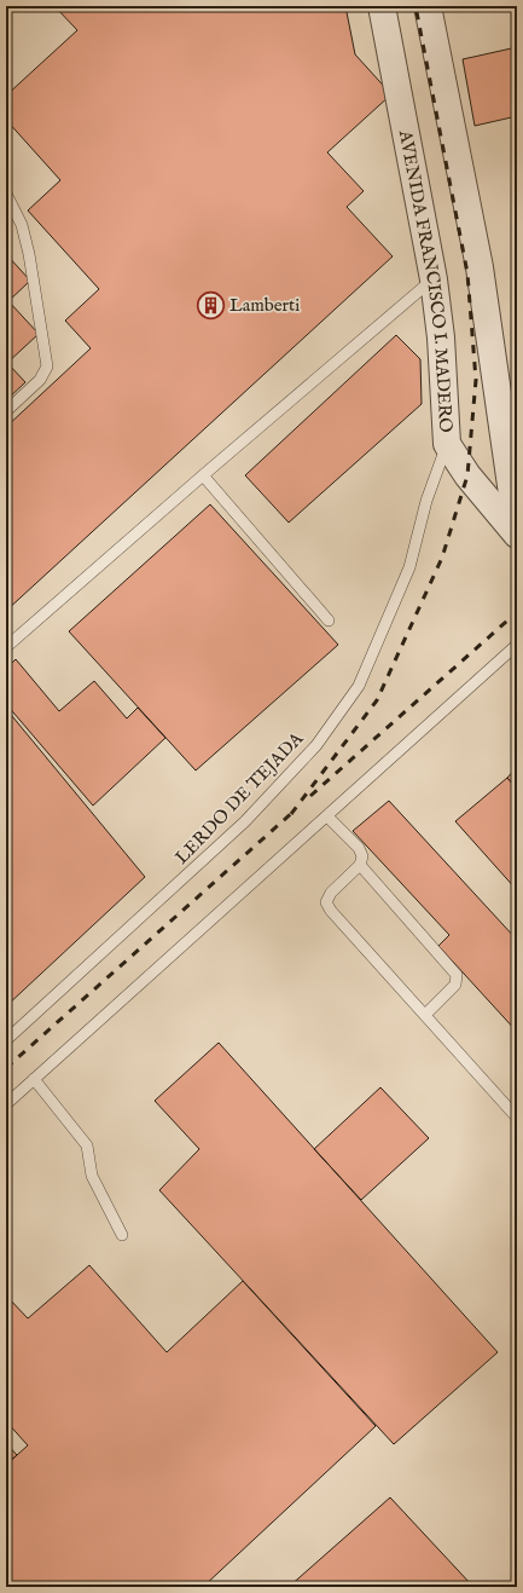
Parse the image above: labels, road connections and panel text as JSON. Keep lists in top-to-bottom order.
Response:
{
  "streets": {
    "street": ["AVENIDA FRANCISCO I. MADERO"],
    "lane": ["LERDO DE TEJADA"]
  },
  "crossings": [
    ["AVENIDA FRANCISCO I. MADERO", "LERDO DE TEJADA"]
  ],
  "places": {
    "building": ["Lamberti"]
  }
}
